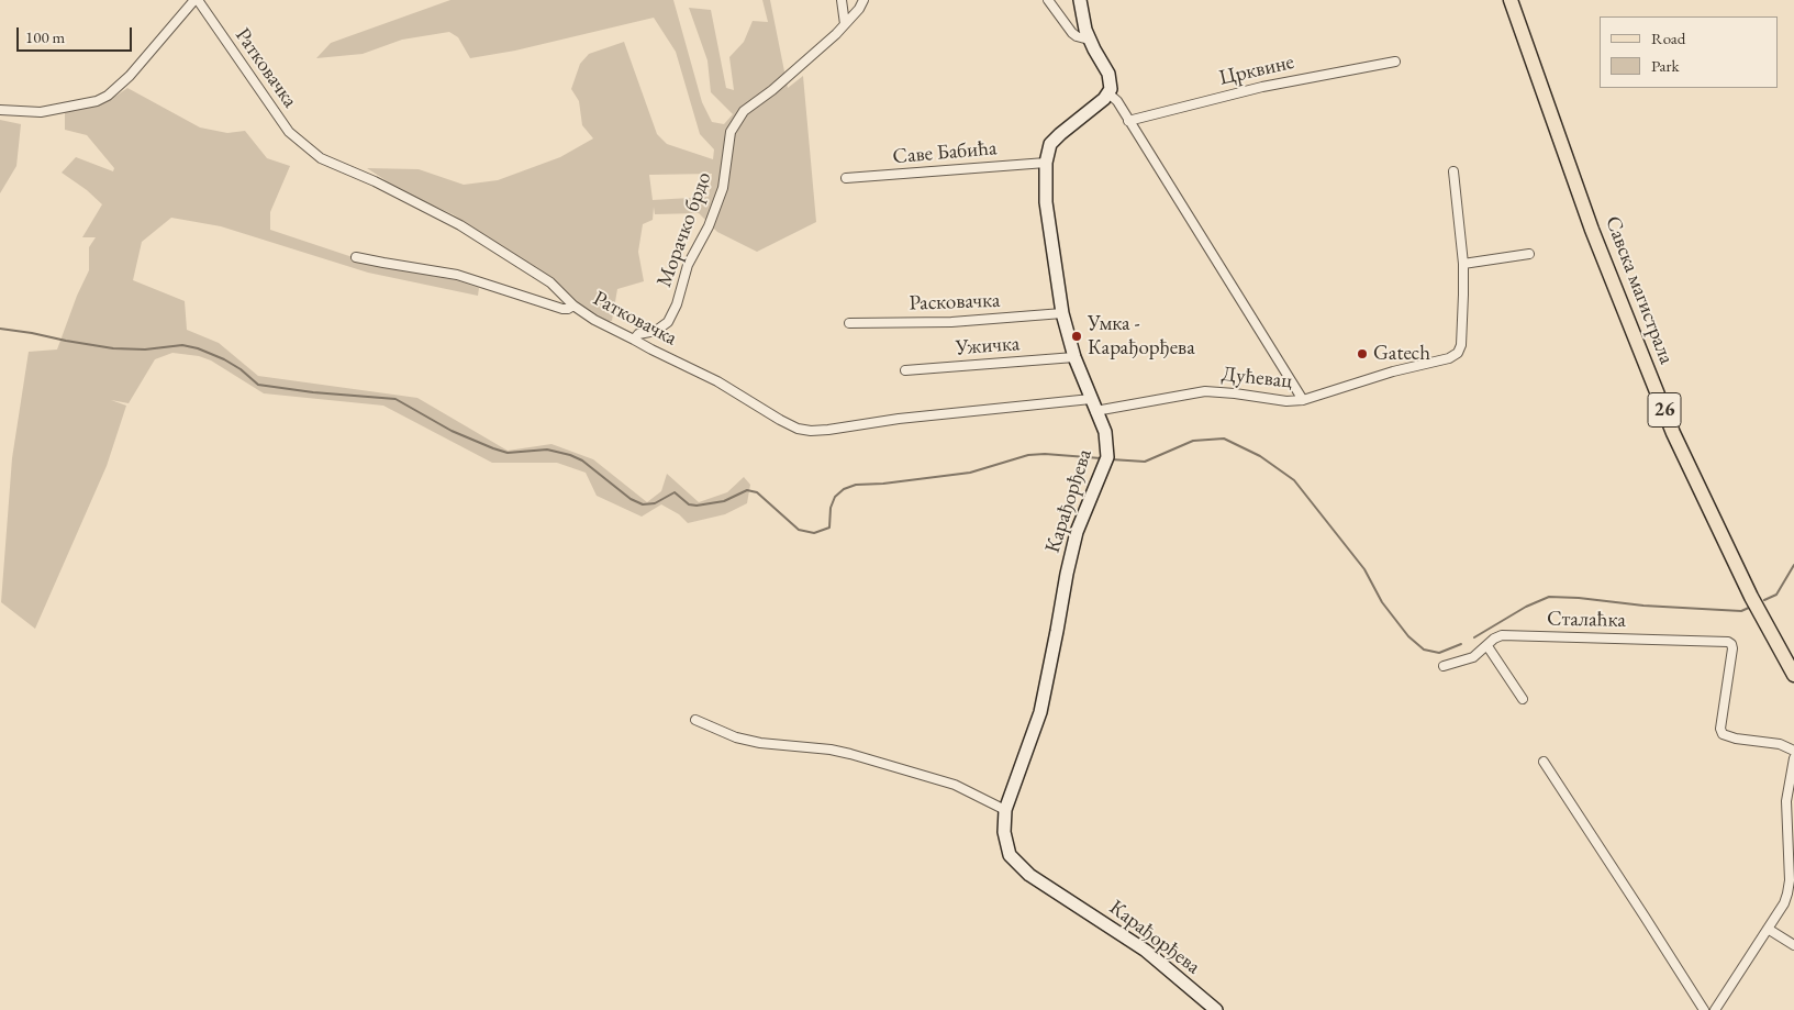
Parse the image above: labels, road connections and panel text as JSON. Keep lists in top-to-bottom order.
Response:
{
  "streets": {
    "main road": ["Савска магистрала", "26"],
    "street": [
      "Ратковачка",
      "Црквине",
      "Саве Бабића",
      "Морачко брдо",
      "Расковачка",
      "Ужичка",
      "Дућевац",
      "Карађорђева",
      "Сталаћка"
    ]
  },
  "crossings": [
    ["Ратковачка", "Морачко брдо"],
    ["Ратковачка", "Дућевац"],
    ["Ратковачка", "Карађорђева"],
    ["Саве Бабића", "Карађорђева"],
    ["Расковачка", "Карађорђева"],
    ["Ужичка", "Карађорђева"],
    ["Дућевац", "Карађорђева"]
  ],
  "places": ["Умка - Карађорђева", "Gatech"],
  "legend": ["Road", "Park"],
  "scale_bar": "100 m"
}
